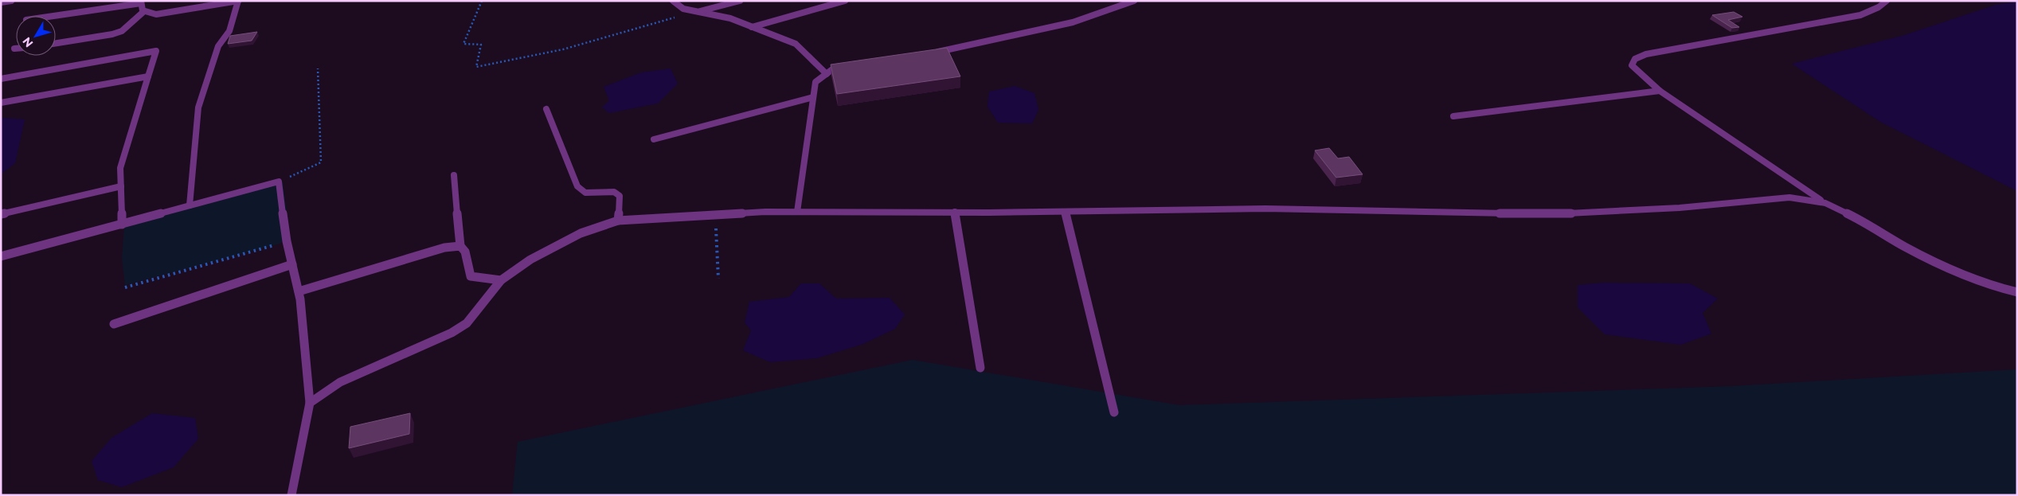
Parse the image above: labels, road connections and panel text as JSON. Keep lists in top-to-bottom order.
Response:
{
  "north": "bottom left"
}
